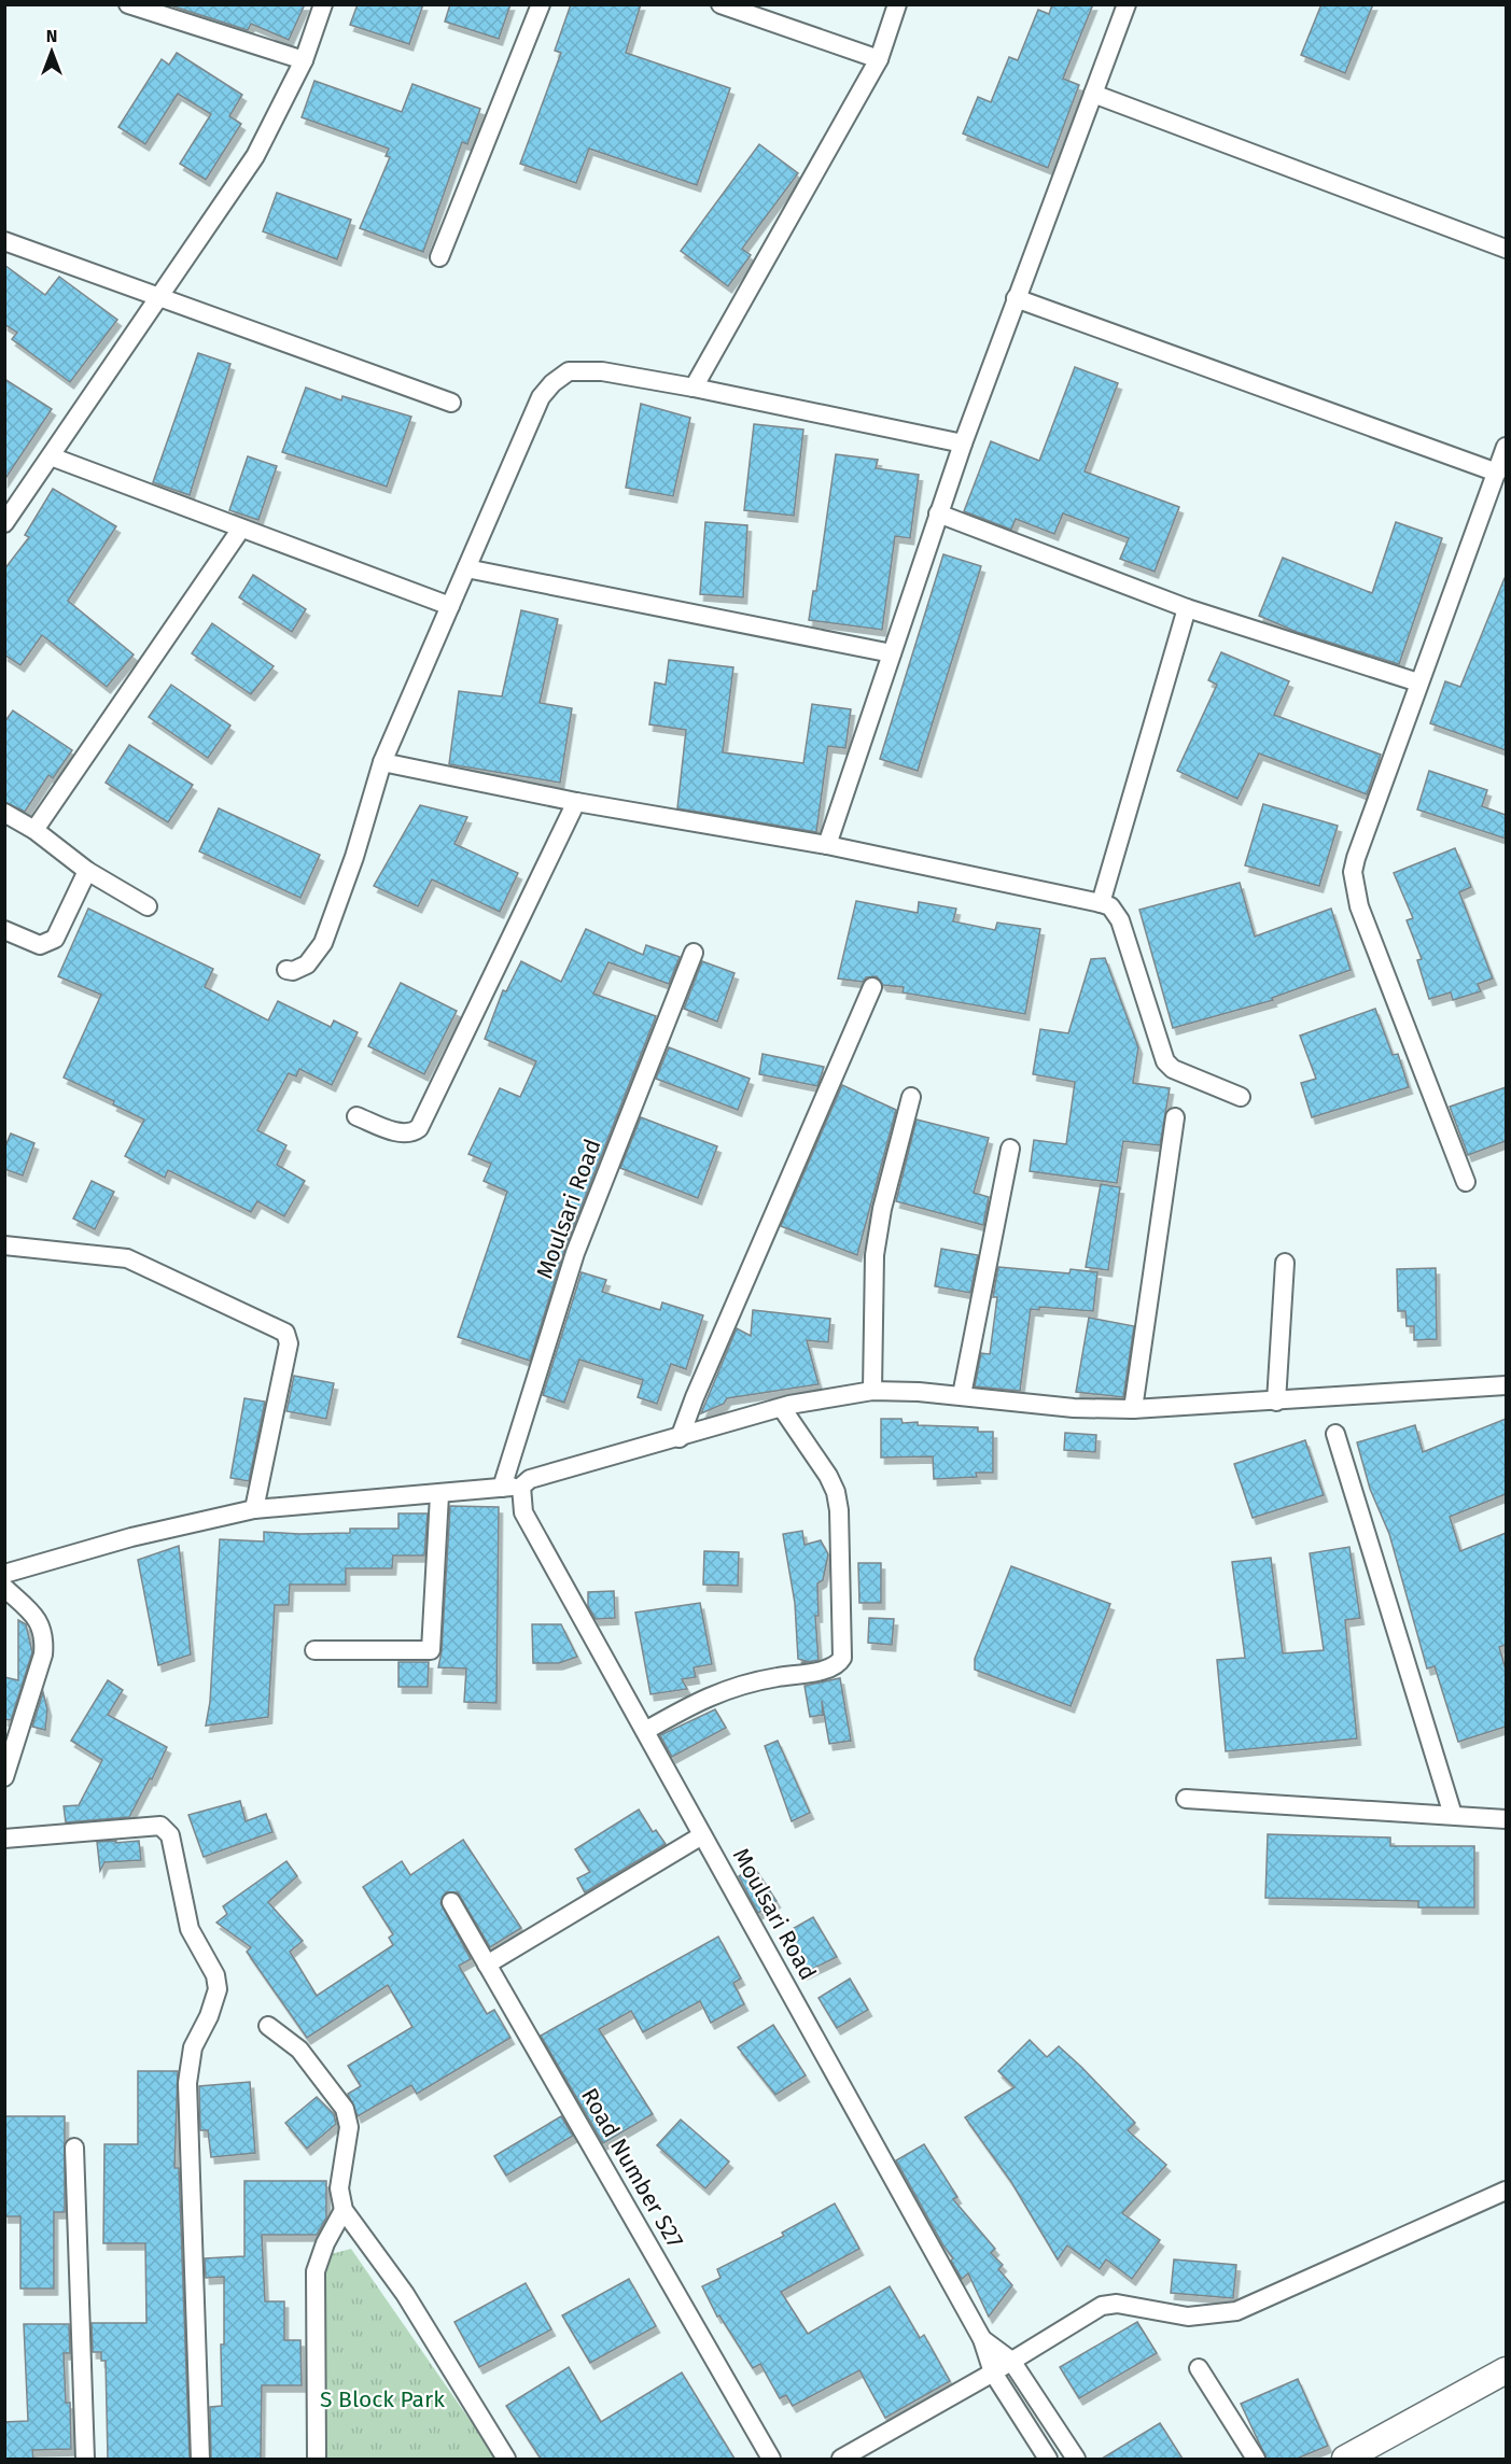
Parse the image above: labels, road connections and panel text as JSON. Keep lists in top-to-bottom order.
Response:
{
  "streets": {
    "street": ["Moulsari Road", "Road Number S27"]
  },
  "parks": ["S Block Park"],
  "north": "top"
}
